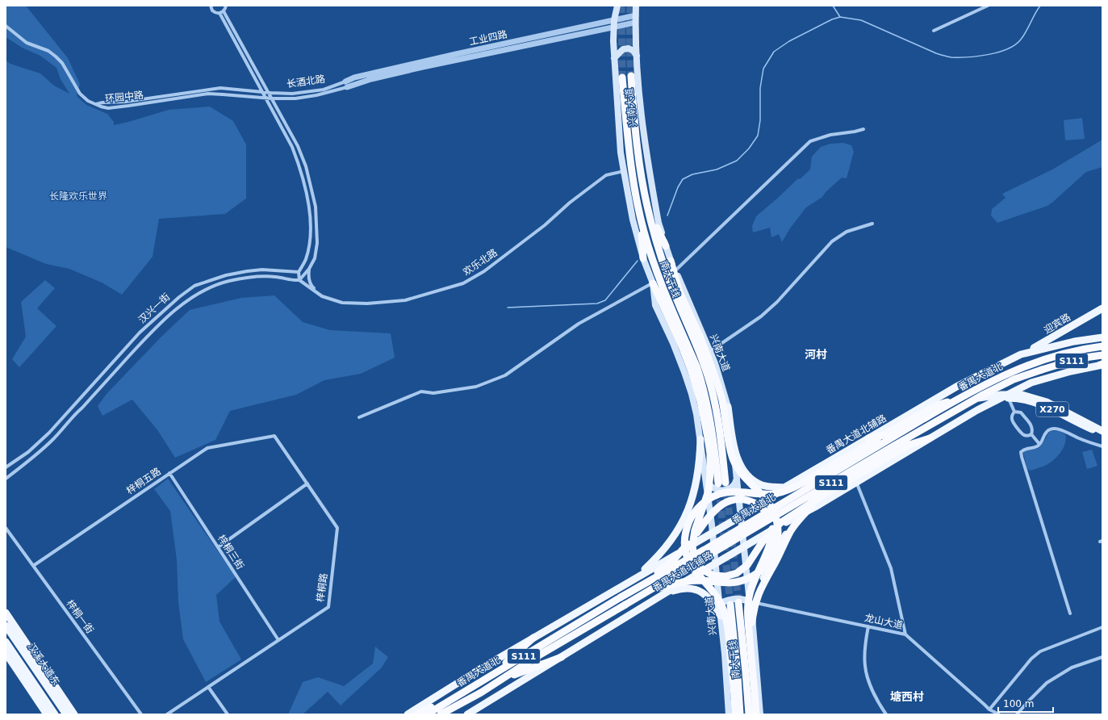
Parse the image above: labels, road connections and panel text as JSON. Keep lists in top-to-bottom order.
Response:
{
  "streets": {
    "highway": ["南大干线", "S111", "番禺大道北"],
    "main road": [
      "兴南大道",
      "迎宾路",
      "X270",
      "番禺大道北辅路",
      "番禺大道北铺路",
      "汉溪大道东"
    ],
    "street": [
      "工业四路",
      "长酒北路",
      "环园中路",
      "欢乐北路",
      "汉兴一街",
      "梓桐五路",
      "梓桐三街",
      "梓桐路",
      "梓桐一街",
      "龙山大道"
    ]
  },
  "crossings": [
    ["工业四路", "长酒北路"],
    ["工业四路", "兴南大道"],
    ["长酒北路", "环园中路"],
    ["兴南大道", "欢乐北路"],
    ["兴南大道", "番禺大道北辅路"],
    ["兴南大道", "番禺大道北铺路"],
    ["兴南大道", "龙山大道"],
    ["迎宾路", "番禺大道北辅路"],
    ["梓桐五路", "梓桐三街"],
    ["梓桐五路", "梓桐路"],
    ["梓桐五路", "梓桐一街"],
    ["梓桐三街", "梓桐路"]
  ],
  "districts": ["河村", "塘西村"],
  "parks": ["长隆欢乐世界"],
  "scale_bar": "100 m"
}
